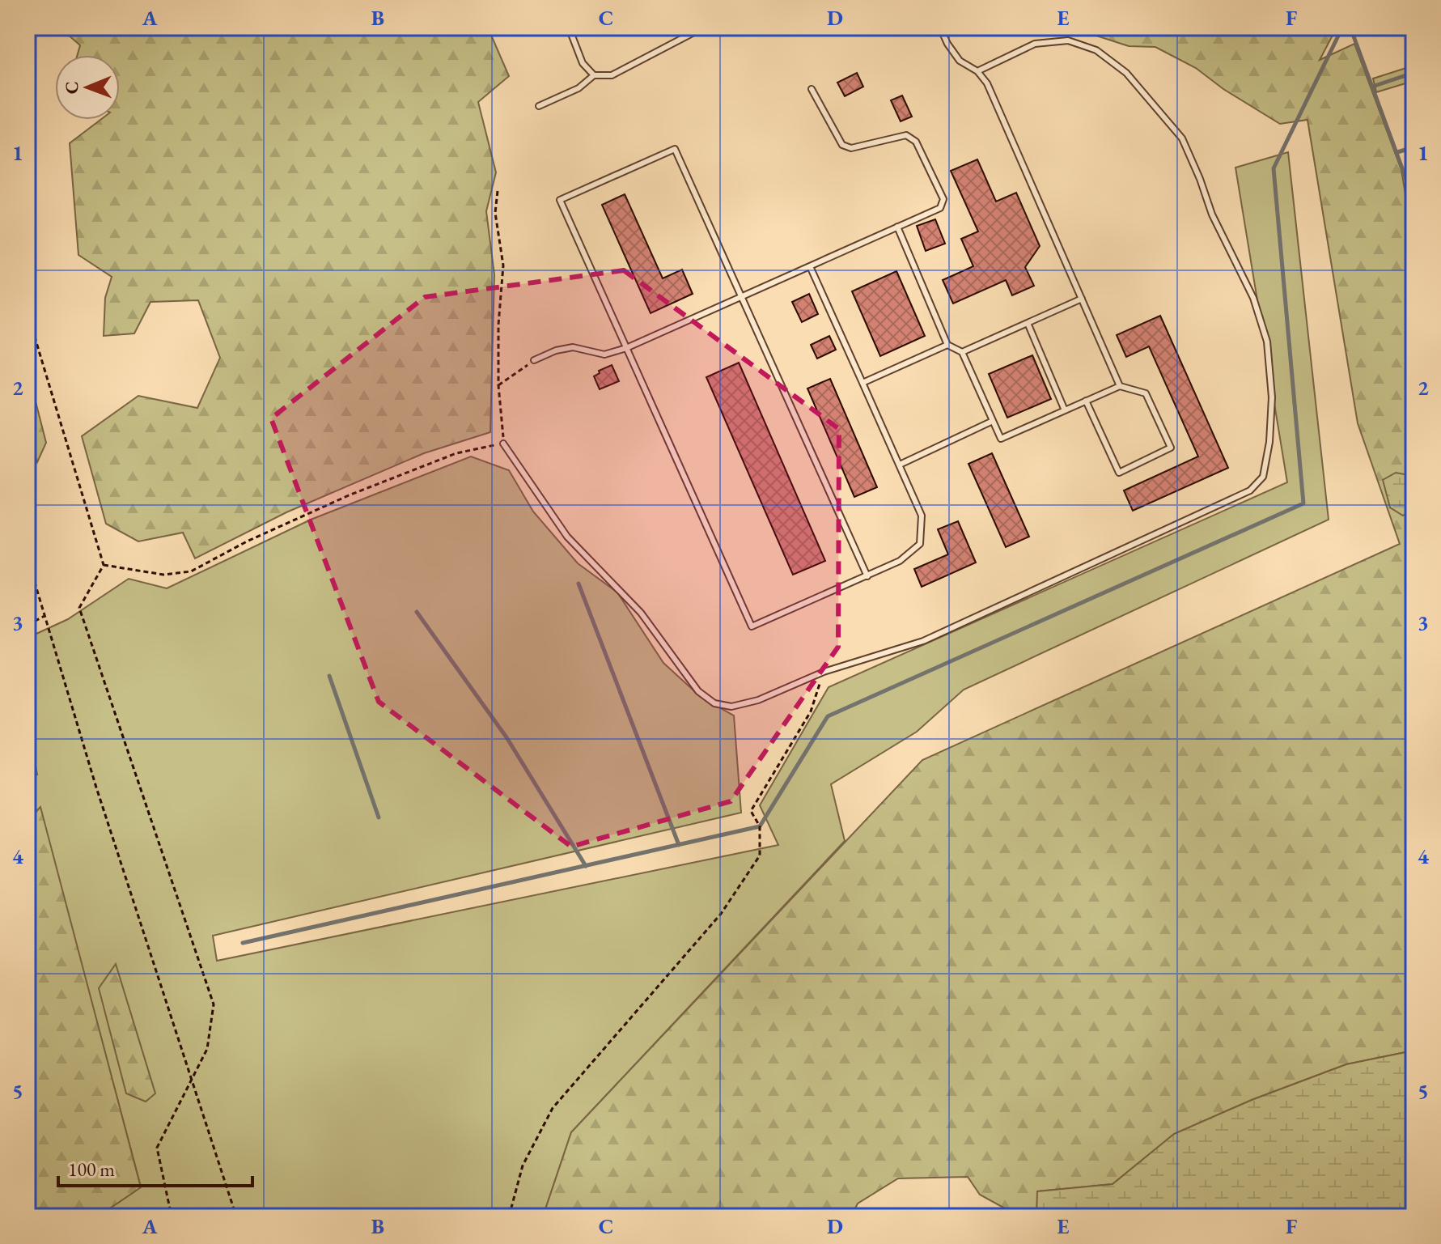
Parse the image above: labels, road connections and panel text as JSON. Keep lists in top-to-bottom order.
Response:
{
  "scale_bar": "100 m",
  "north": "left",
  "grid": {
    "columns": [
      "A",
      "B",
      "C",
      "D",
      "E",
      "F"
    ],
    "rows": [
      "1",
      "2",
      "3",
      "4",
      "5"
    ]
  }
}
